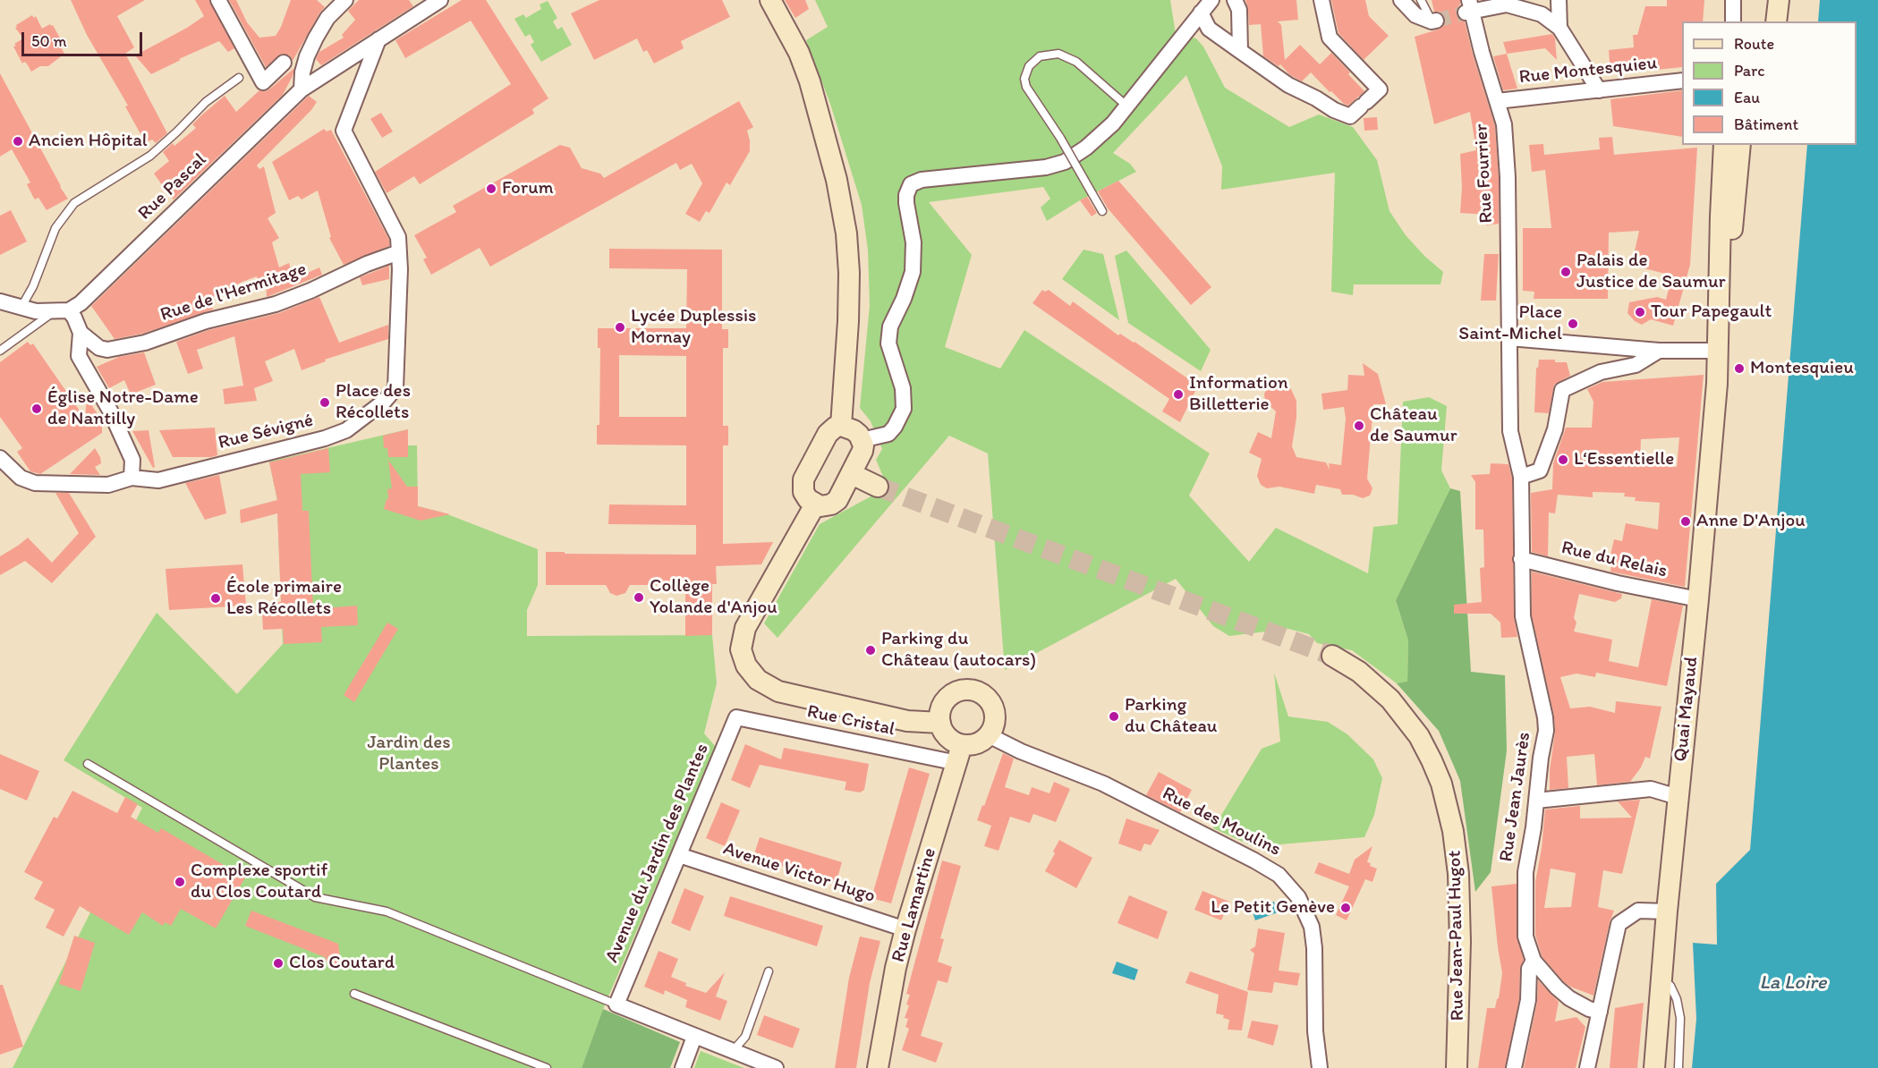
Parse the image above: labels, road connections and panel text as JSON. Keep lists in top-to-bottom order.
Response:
{
  "streets": {
    "street": [
      "Rue Montesquieu",
      "Rue Fourrier",
      "Rue Pascal",
      "Rue de l'Hermitage",
      "Rue Sévigné",
      "Rue du Relais",
      "Quai Mayaud",
      "Rue Cristal",
      "Rue Jean Jaurès",
      "Rue des Moulins",
      "Avenue du Jardin des Plantes",
      "Avenue Victor Hugo",
      "Rue Lamartine",
      "Rue Jean-Paul Hugot"
    ]
  },
  "crossings": [
    ["Rue Montesquieu", "Rue Fourrier"],
    ["Rue Fourrier", "Rue Jean Jaurès"],
    ["Rue de l'Hermitage", "Rue Sévigné"],
    ["Rue du Relais", "Quai Mayaud"],
    ["Rue du Relais", "Rue Jean Jaurès"],
    ["Rue Cristal", "Rue des Moulins"],
    ["Rue Cristal", "Avenue du Jardin des Plantes"],
    ["Rue Cristal", "Rue Lamartine"],
    ["Rue des Moulins", "Rue Lamartine"],
    ["Avenue du Jardin des Plantes", "Avenue Victor Hugo"],
    ["Avenue Victor Hugo", "Rue Lamartine"]
  ],
  "water": ["La Loire"],
  "parks": ["Jardin des Plantes"],
  "places": [
    "Ancien Hôpital",
    "Forum",
    "Palais de Justice de Saumur",
    "Tour Papegault",
    "Place Saint-Michel",
    "Lycée Duplessis Mornay",
    "Montesquieu",
    "Information Billetterie",
    "Place des Récollets",
    "Église Notre-Dame de Nantilly",
    "Château de Saumur",
    "L‘Essentielle",
    "Anne D'Anjou",
    "Collège Yolande d'Anjou",
    "École primaire Les Récollets",
    "Parking du Château (autocars)",
    "Parking du Château",
    "Complexe sportif du Clos Coutard",
    "Le Petit Genève",
    "Clos Coutard"
  ],
  "legend": [
    "Route",
    "Parc",
    "Eau",
    "Bâtiment"
  ],
  "scale_bar": "50 m"
}
